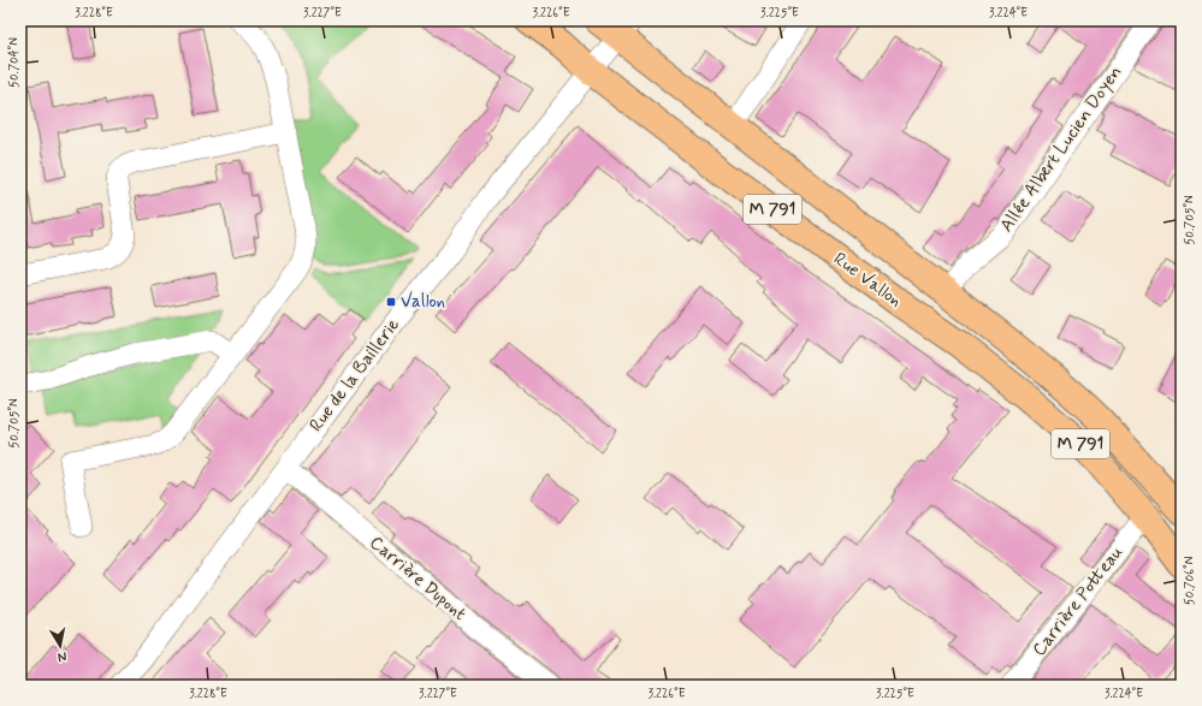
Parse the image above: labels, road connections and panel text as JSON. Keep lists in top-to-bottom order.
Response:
{
  "streets": {
    "main road": ["M 791", "Rue Vallon"],
    "street": [
      "Allée Albert Lucien Doyen",
      "Rue de la Baillerie",
      "Carrière Dupont",
      "Carrière Potteau"
    ]
  },
  "crossings": [
    ["Allée Albert Lucien Doyen", "Rue Vallon"],
    ["Rue Vallon", "Rue de la Baillerie"],
    ["Rue Vallon", "Carrière Potteau"],
    ["Rue de la Baillerie", "Carrière Dupont"]
  ],
  "places": {
    "transit": ["Vallon"]
  },
  "north": "bottom",
  "coordinates": [
    "3.228°E",
    "3.227°E",
    "3.226°E",
    "3.225°E",
    "3.224°E",
    "50.704°N",
    "50.705°N",
    "50.706°N"
  ]
}
